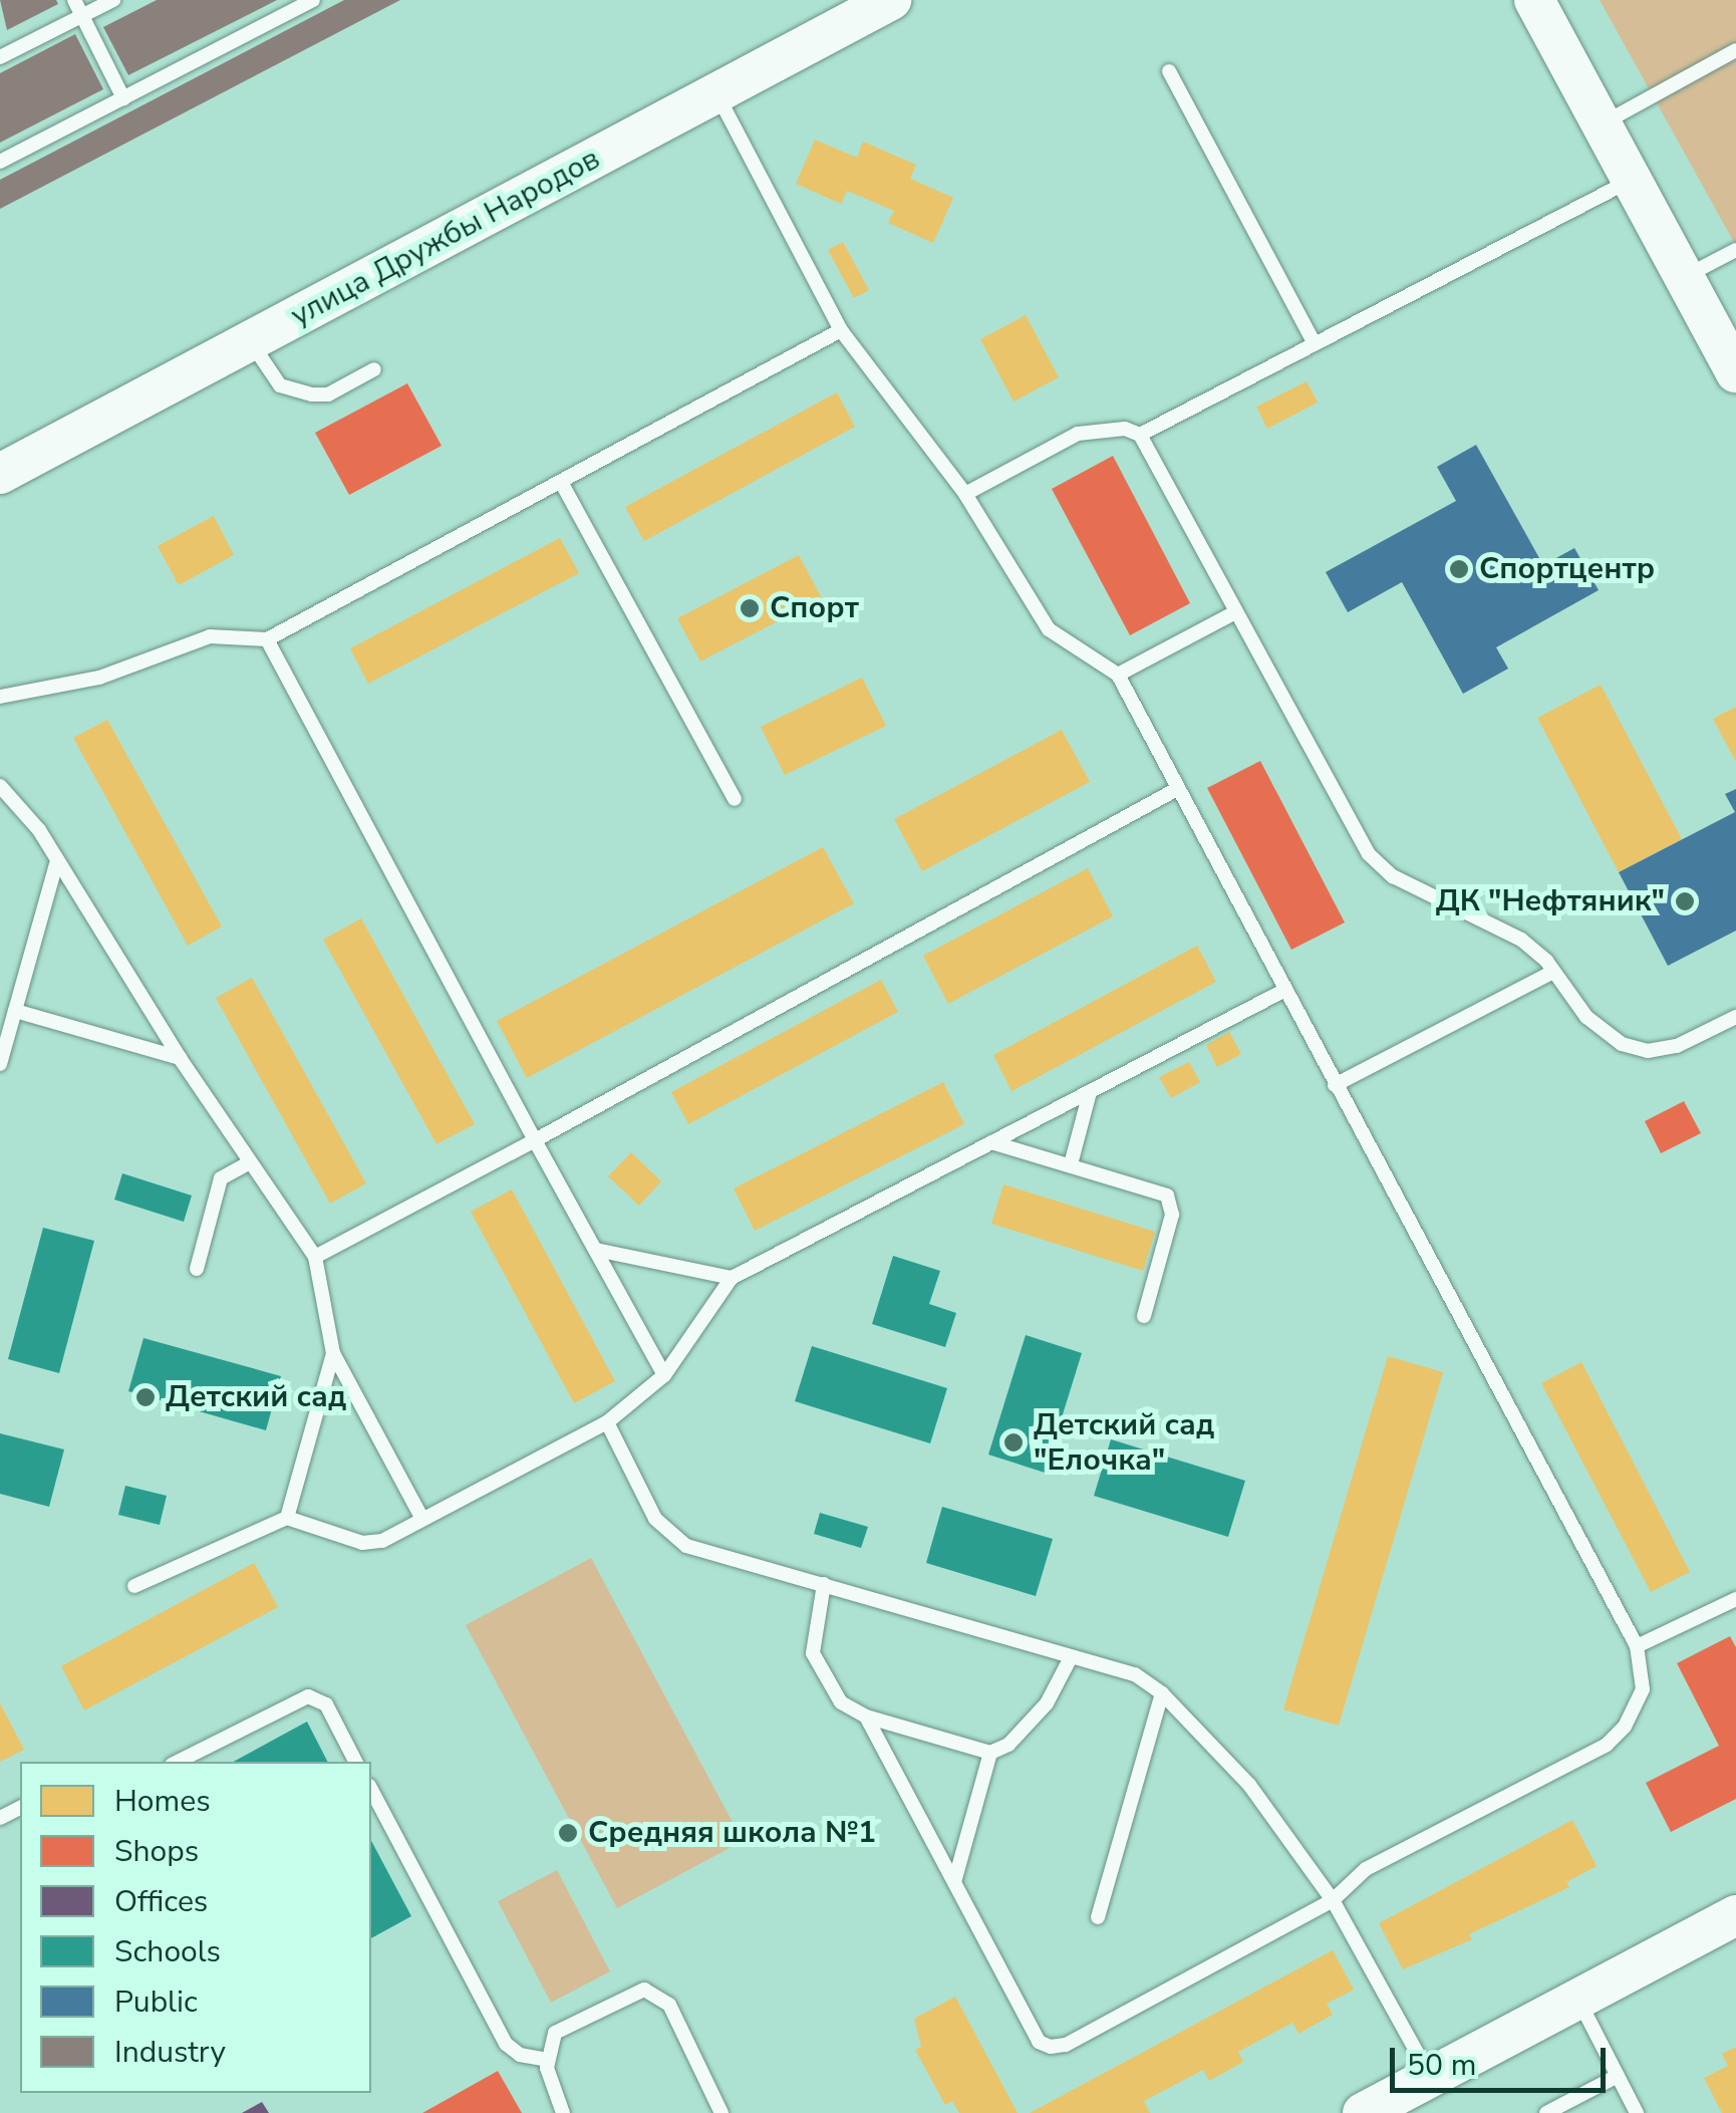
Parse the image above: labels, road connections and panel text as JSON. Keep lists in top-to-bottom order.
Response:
{
  "streets": {
    "main road": ["улица Дружбы Народов"]
  },
  "places": [
    "Спортцентр",
    "Спорт",
    "ДК \"Нефтяник\"",
    "Детский сад",
    "Детский сад \"Елочка\"",
    "Средняя школа №1"
  ],
  "legend": [
    "Homes",
    "Shops",
    "Offices",
    "Schools",
    "Public",
    "Industry"
  ],
  "scale_bar": "50 m"
}
